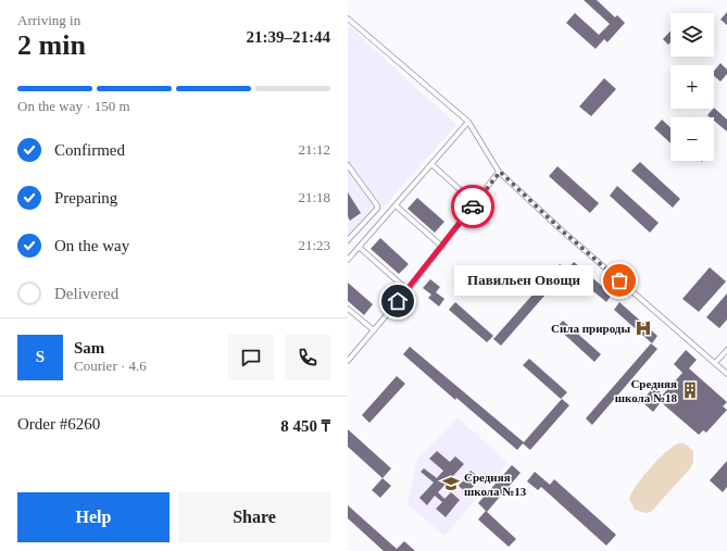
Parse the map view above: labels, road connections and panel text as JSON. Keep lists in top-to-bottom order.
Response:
{
  "places": {
    "other": ["Павильен Овощи"],
    "hospital": ["Сила природы"],
    "building": ["Средняя школа №18"],
    "school or university": ["Средняя школа №13"]
  },
  "page": {
    "heading": ["2 min", "Arriving in", "21:39–21:44"],
    "panel": [
      "Sam",
      "Courier · 4.6",
      "Order #6260",
      "8 450 ₸"
    ],
    "map_buttons": ["+", "−"],
    "bar": "On the way · 150 m",
    "list": [
      ["Confirmed", "21:12"],
      ["Preparing", "21:18"],
      ["On the way", "21:23"],
      "Delivered"
    ],
    "bubble": "Павильен Овощи",
    "round": "S",
    "buttons": ["Help", "Share"]
  }
}
